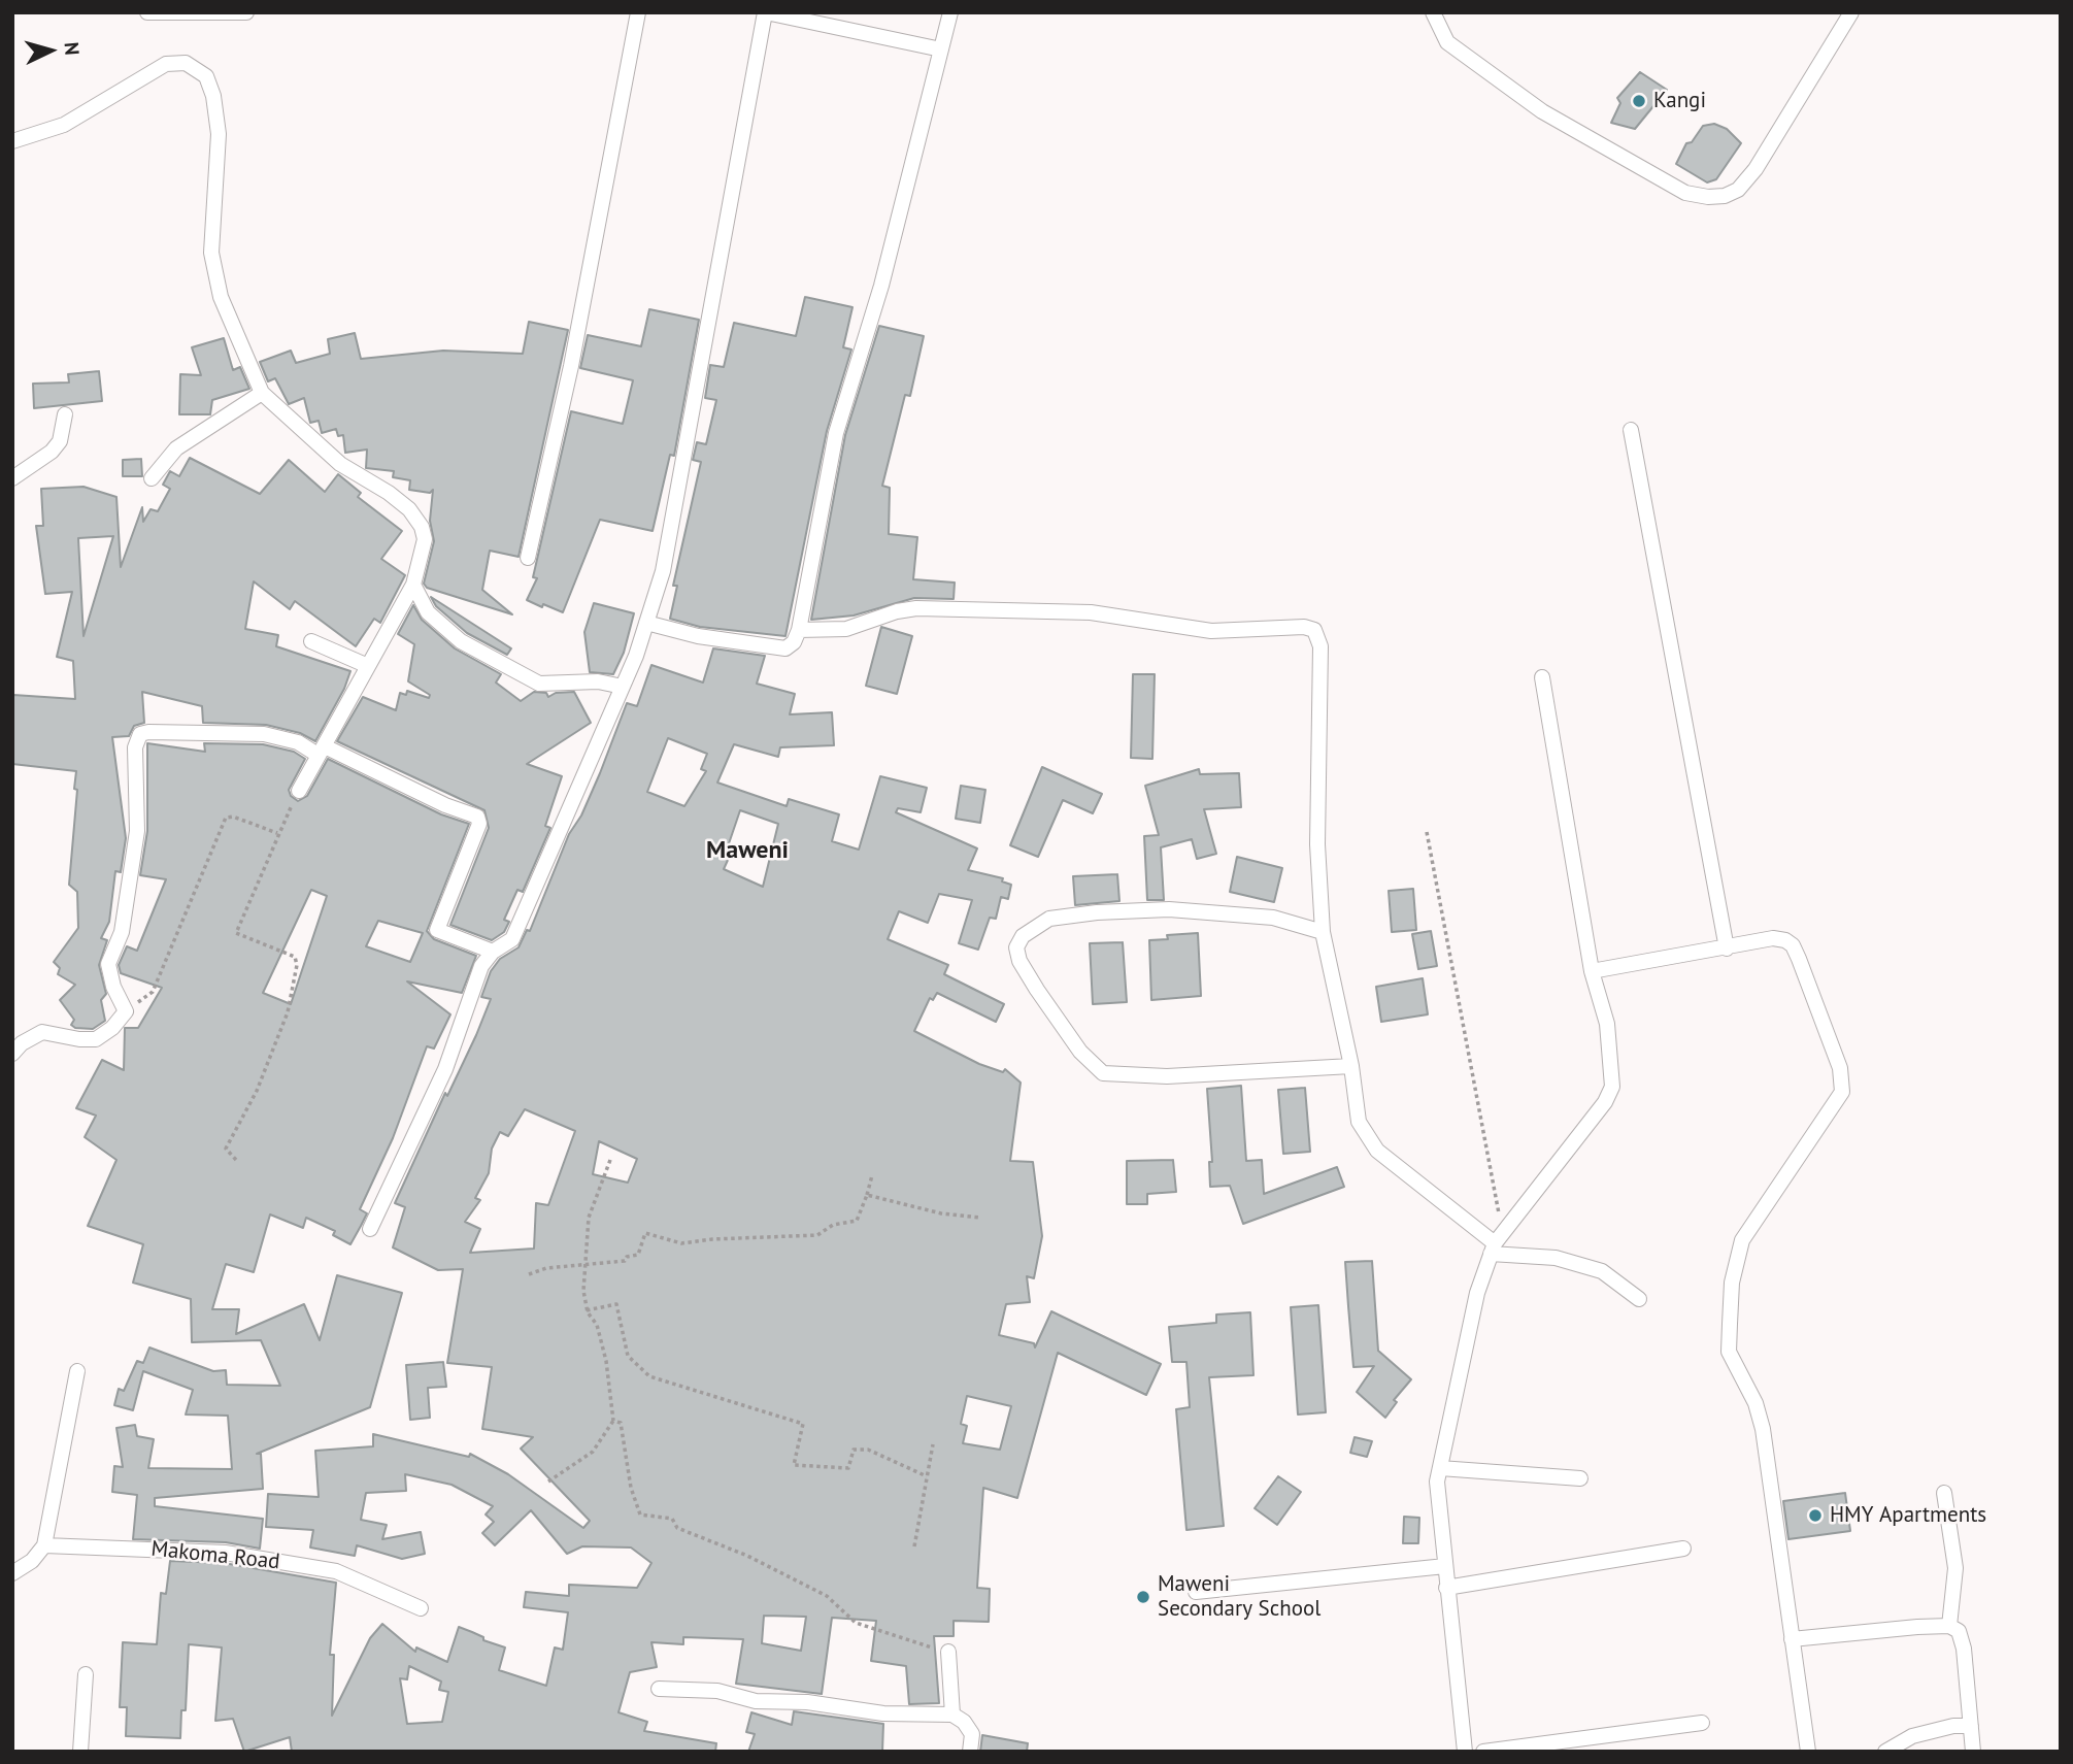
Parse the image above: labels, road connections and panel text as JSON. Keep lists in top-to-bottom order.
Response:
{
  "streets": {
    "street": ["Makoma Road"]
  },
  "districts": ["Maweni"],
  "places": ["Kangi", "HMY Apartments", "Maweni Secondary School"],
  "north": "right"
}
